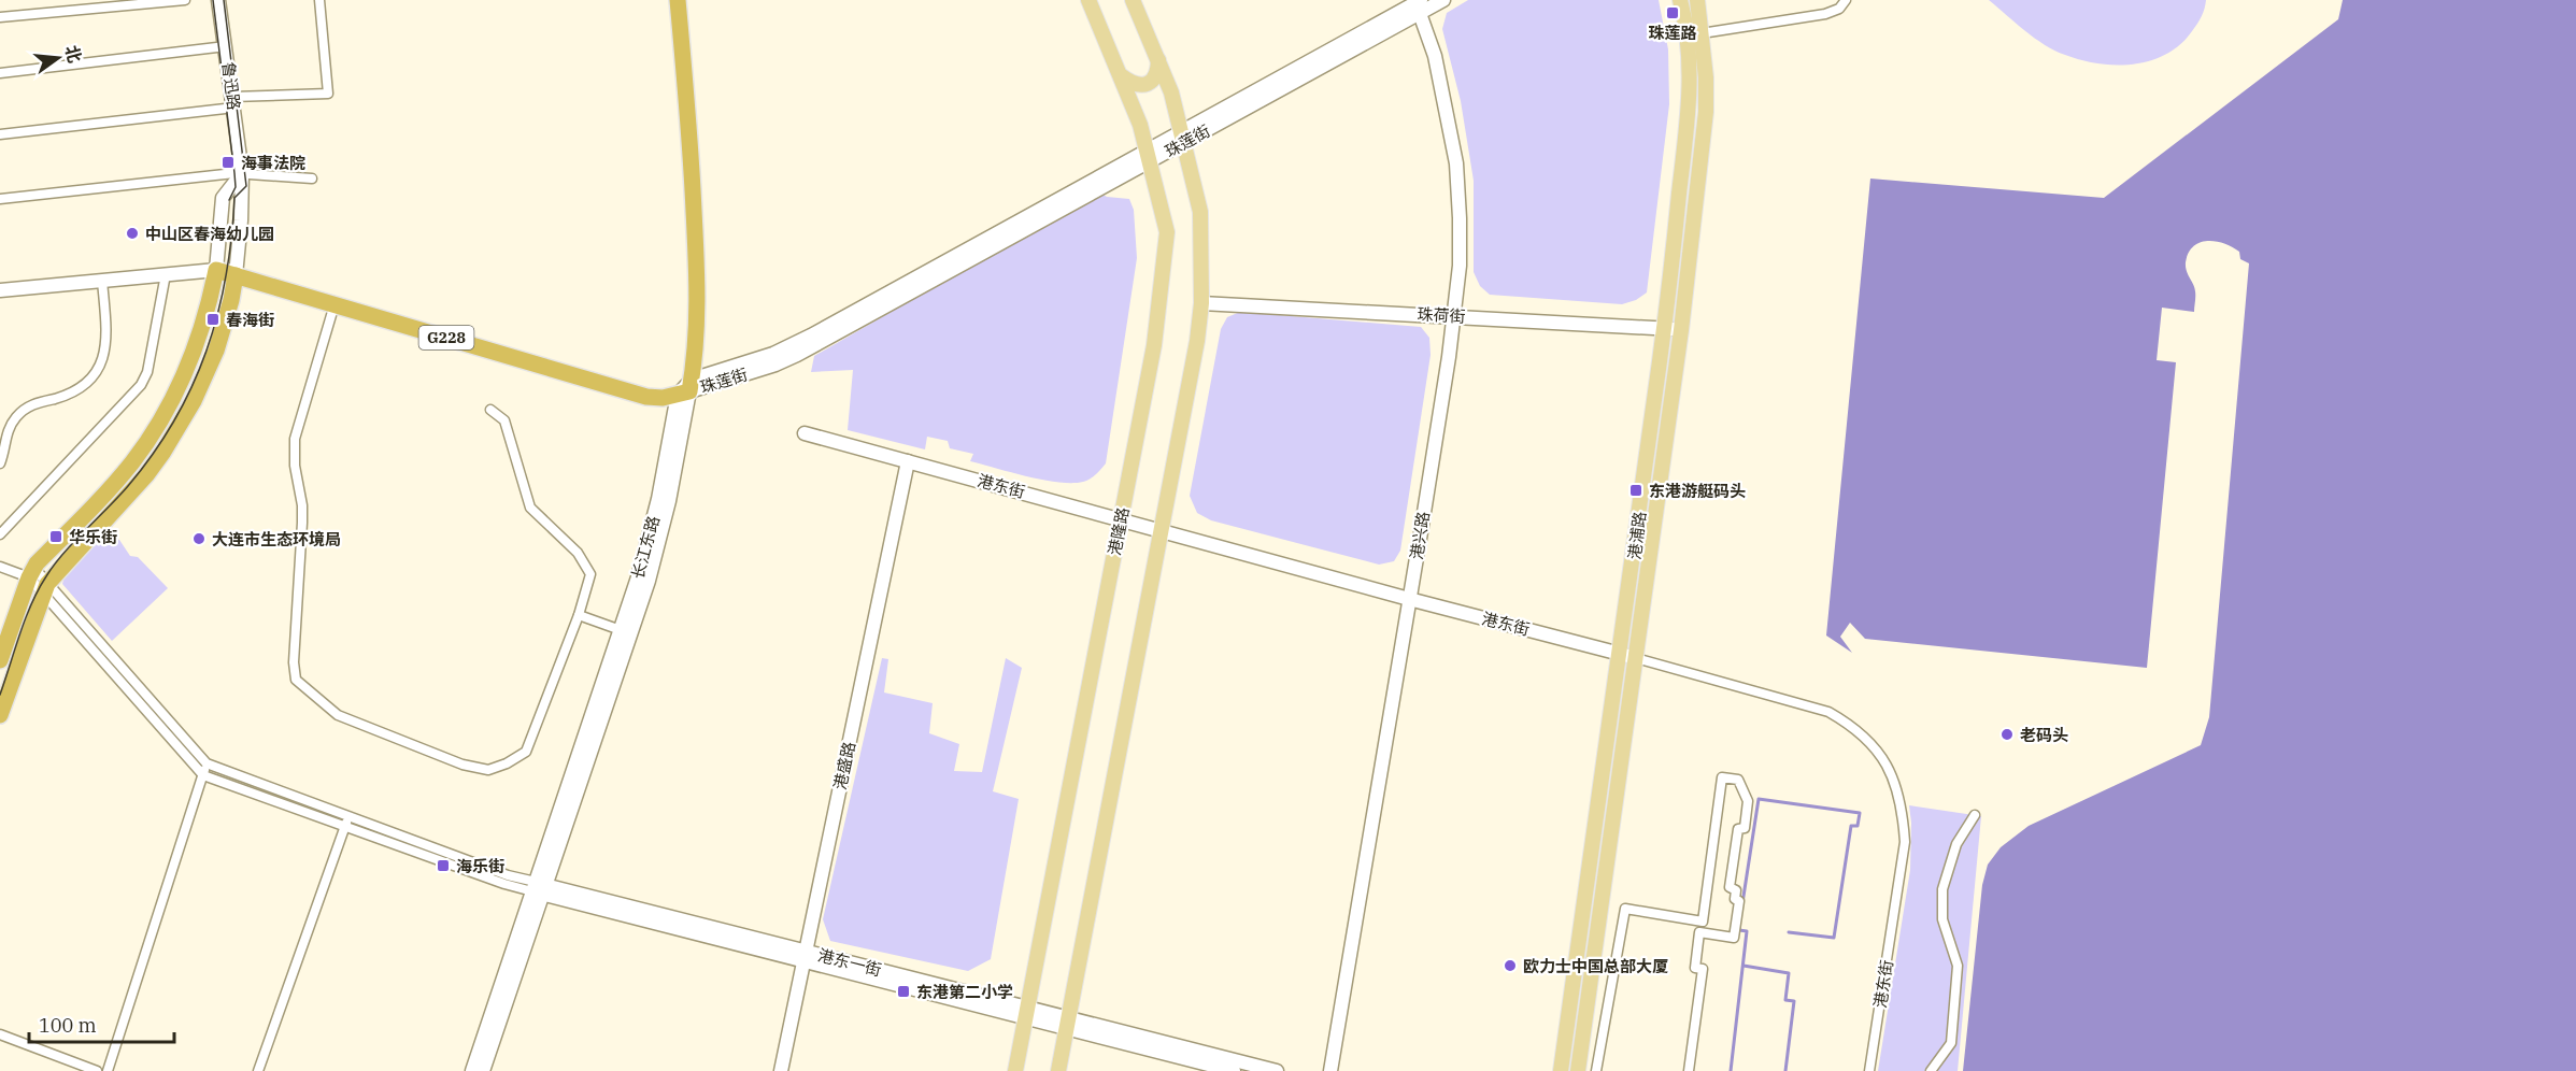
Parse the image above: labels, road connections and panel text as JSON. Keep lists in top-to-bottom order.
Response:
{
  "streets": {
    "highway": ["G228", "长江东路"],
    "main road": [
      "鲁迅路",
      "珠莲街",
      "珠荷街",
      "港东街",
      "港隆路",
      "港兴路",
      "港浦路",
      "港盛路",
      "港东一街"
    ]
  },
  "crossings": [
    ["鲁迅路", "G228"],
    ["珠莲街", "G228"],
    ["珠莲街", "港隆路"],
    ["珠莲街", "港兴路"],
    ["珠莲街", "长江东路"],
    ["珠荷街", "港兴路"],
    ["珠荷街", "港浦路"],
    ["G228", "长江东路"],
    ["港东街", "港隆路"],
    ["港东街", "港兴路"],
    ["港东街", "港浦路"],
    ["港东街", "港盛路"],
    ["港隆路", "港东一街"],
    ["长江东路", "港东一街"],
    ["港盛路", "港东一街"]
  ],
  "places": {
    "transit": [
      "珠莲路",
      "海事法院",
      "春海街",
      "东港游艇码头",
      "华乐街",
      "海乐街",
      "东港第二小学"
    ],
    "other": [
      "中山区春海幼儿园",
      "大连市生态环境局",
      "老码头",
      "欧力士中国总部大厦"
    ]
  },
  "scale_bar": "100 m",
  "north": "right"
}
